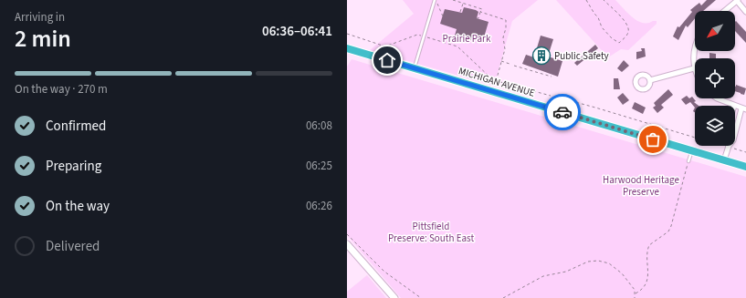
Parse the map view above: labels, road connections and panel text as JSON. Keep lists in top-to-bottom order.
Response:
{
  "streets": {
    "highway": ["MICHIGAN AVENUE"]
  },
  "parks": ["Prairie Park", "Harwood Heritage Preserve", "Pittsfield Preserve: South East"],
  "places": {
    "building": ["Public Safety"]
  },
  "north": "bottom left",
  "page": {
    "heading": ["2 min", "Arriving in", "06:36–06:41"],
    "bar": "On the way · 270 m",
    "list": [
      ["Confirmed", "06:08"],
      ["Preparing", "06:25"],
      ["On the way", "06:26"],
      "Delivered"
    ]
  }
}
